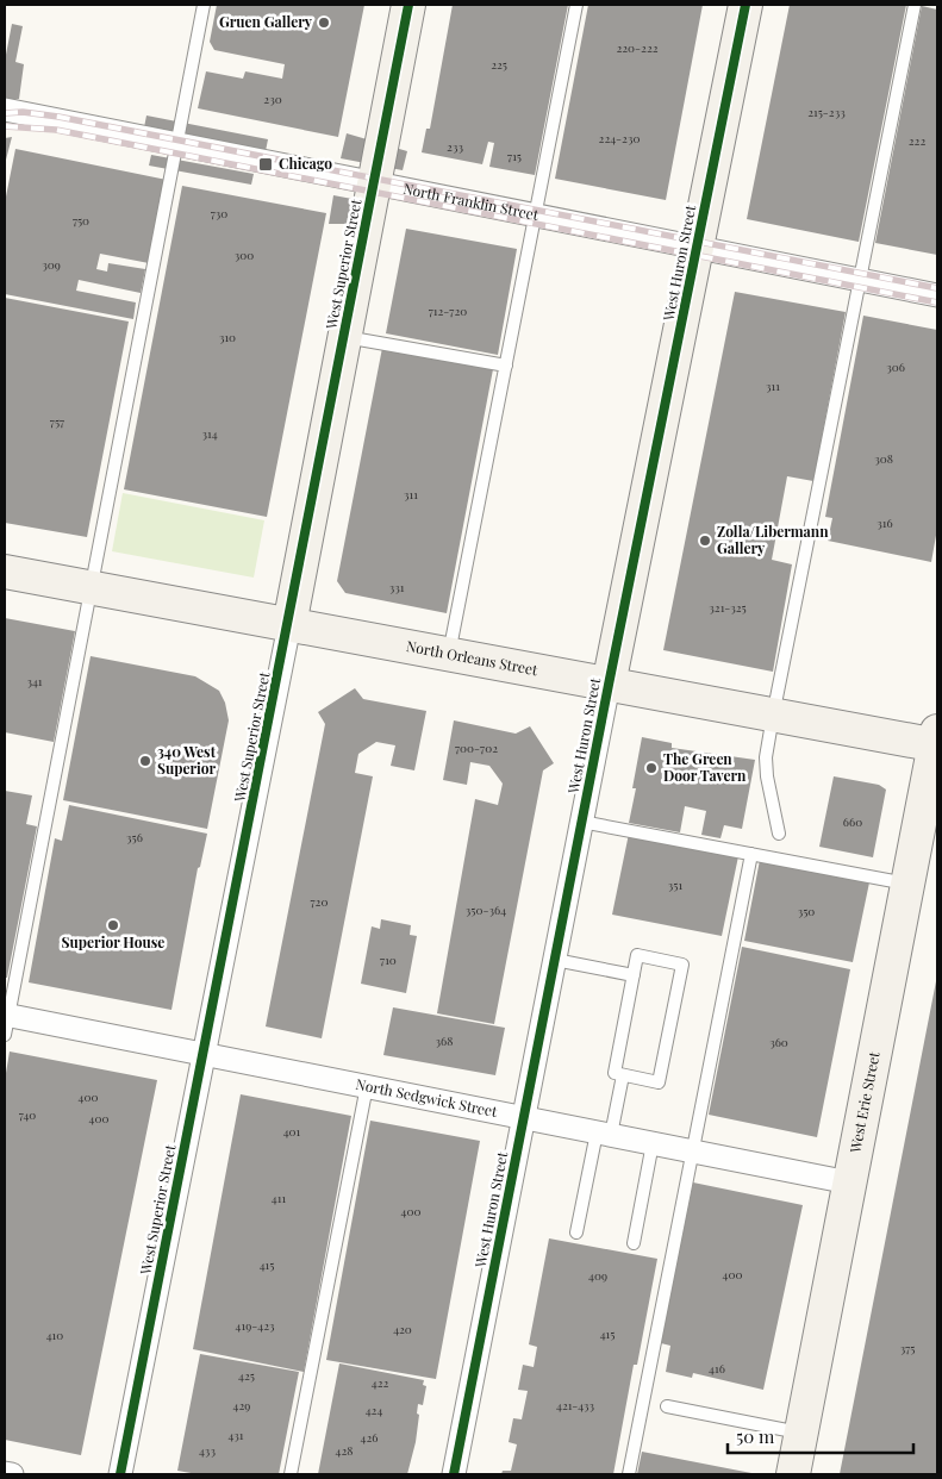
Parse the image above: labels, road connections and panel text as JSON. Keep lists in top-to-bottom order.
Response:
{
  "streets": {
    "street": [
      "North Franklin Street",
      "West Huron Street",
      "West Superior Street",
      "North Orleans Street",
      "North Sedgwick Street",
      "West Erie Street"
    ]
  },
  "crossings": [
    ["North Franklin Street", "West Huron Street"],
    ["North Franklin Street", "West Superior Street"],
    ["West Huron Street", "North Orleans Street"],
    ["West Huron Street", "North Sedgwick Street"],
    ["West Superior Street", "North Orleans Street"],
    ["West Superior Street", "North Sedgwick Street"],
    ["North Orleans Street", "West Erie Street"],
    ["North Sedgwick Street", "West Erie Street"]
  ],
  "places": {
    "other": [
      "Gruen Gallery",
      "Zolla/Libermann Gallery",
      "340 West Superior",
      "The Green Door Tavern",
      "Superior House"
    ],
    "transit": ["Chicago"]
  },
  "house_numbers": [
    "220-222",
    "225",
    "230",
    "215-233",
    "224-230",
    "222",
    "233",
    "715",
    "730",
    "750",
    "300",
    "309",
    "712-720",
    "310",
    "306",
    "311",
    "757",
    "314",
    "308",
    "311",
    "316",
    "331",
    "321-325",
    "341",
    "700-702",
    "660",
    "356",
    "351",
    "720",
    "350-364",
    "350",
    "710",
    "368",
    "360",
    "400",
    "740",
    "400",
    "401",
    "411",
    "400",
    "415",
    "400",
    "409",
    "419-423",
    "420",
    "415",
    "410",
    "375",
    "416",
    "425",
    "422",
    "429",
    "421-433",
    "424",
    "431",
    "426",
    "433",
    "428"
  ],
  "scale_bar": "50 m"
}
